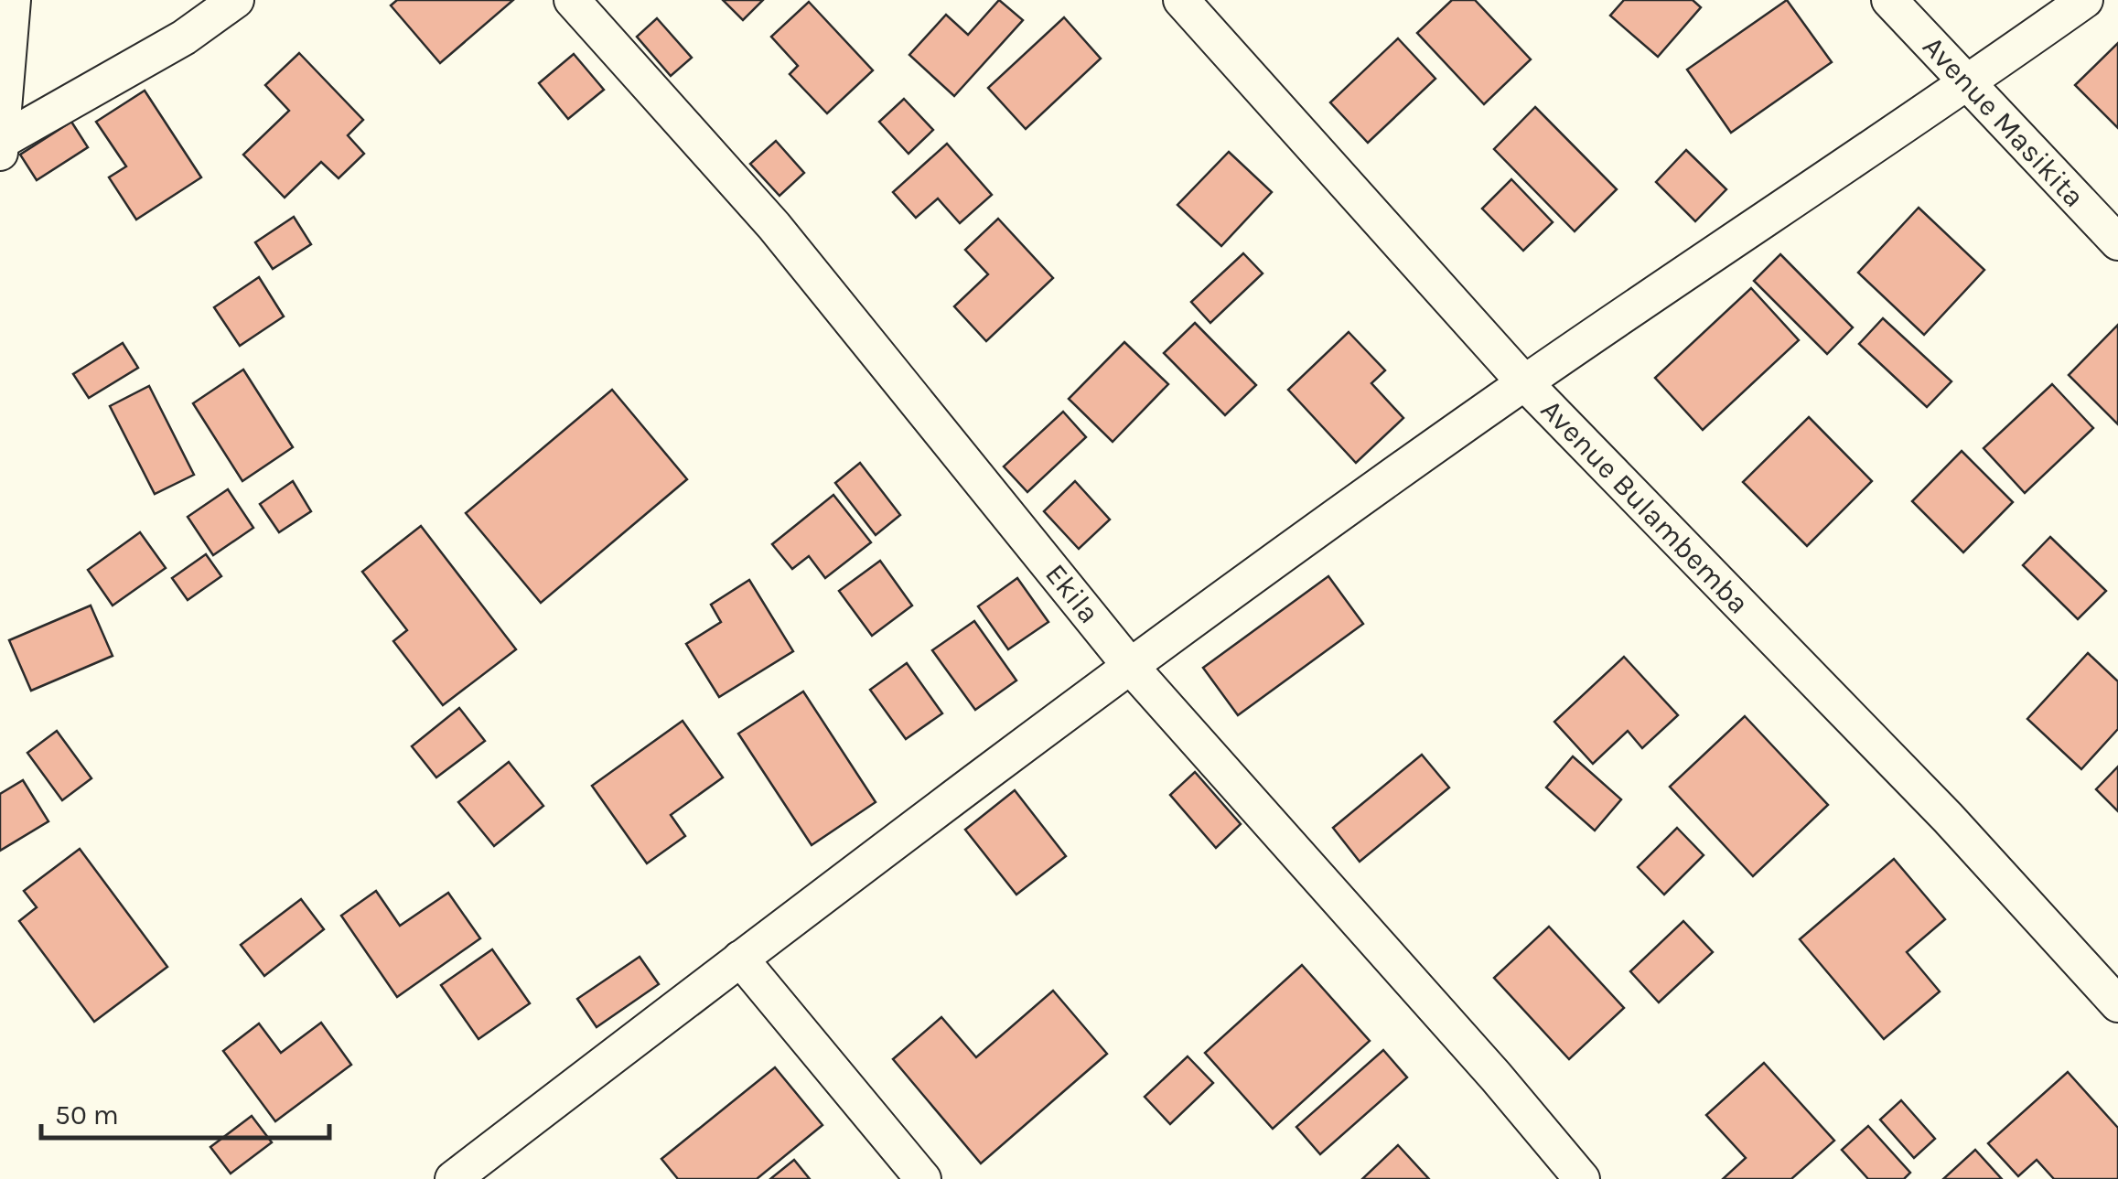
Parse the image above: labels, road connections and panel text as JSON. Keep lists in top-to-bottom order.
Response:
{
  "streets": {
    "street": ["Avenue Masikita", "Avenue Bulambemba", "Ekila"]
  },
  "scale_bar": "50 m"
}
